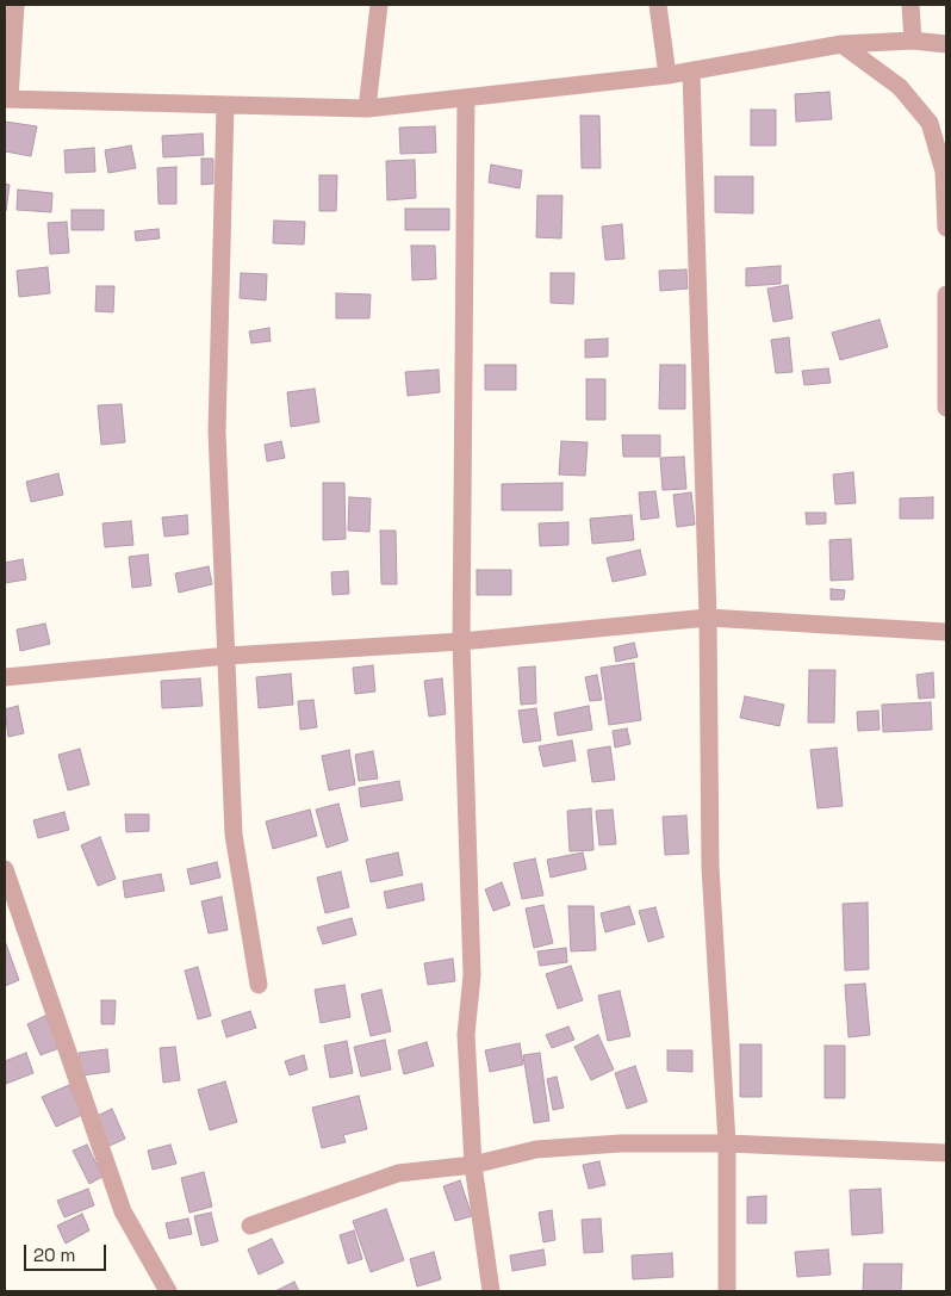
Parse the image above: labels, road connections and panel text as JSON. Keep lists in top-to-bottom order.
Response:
{
  "scale_bar": "20 m"
}
